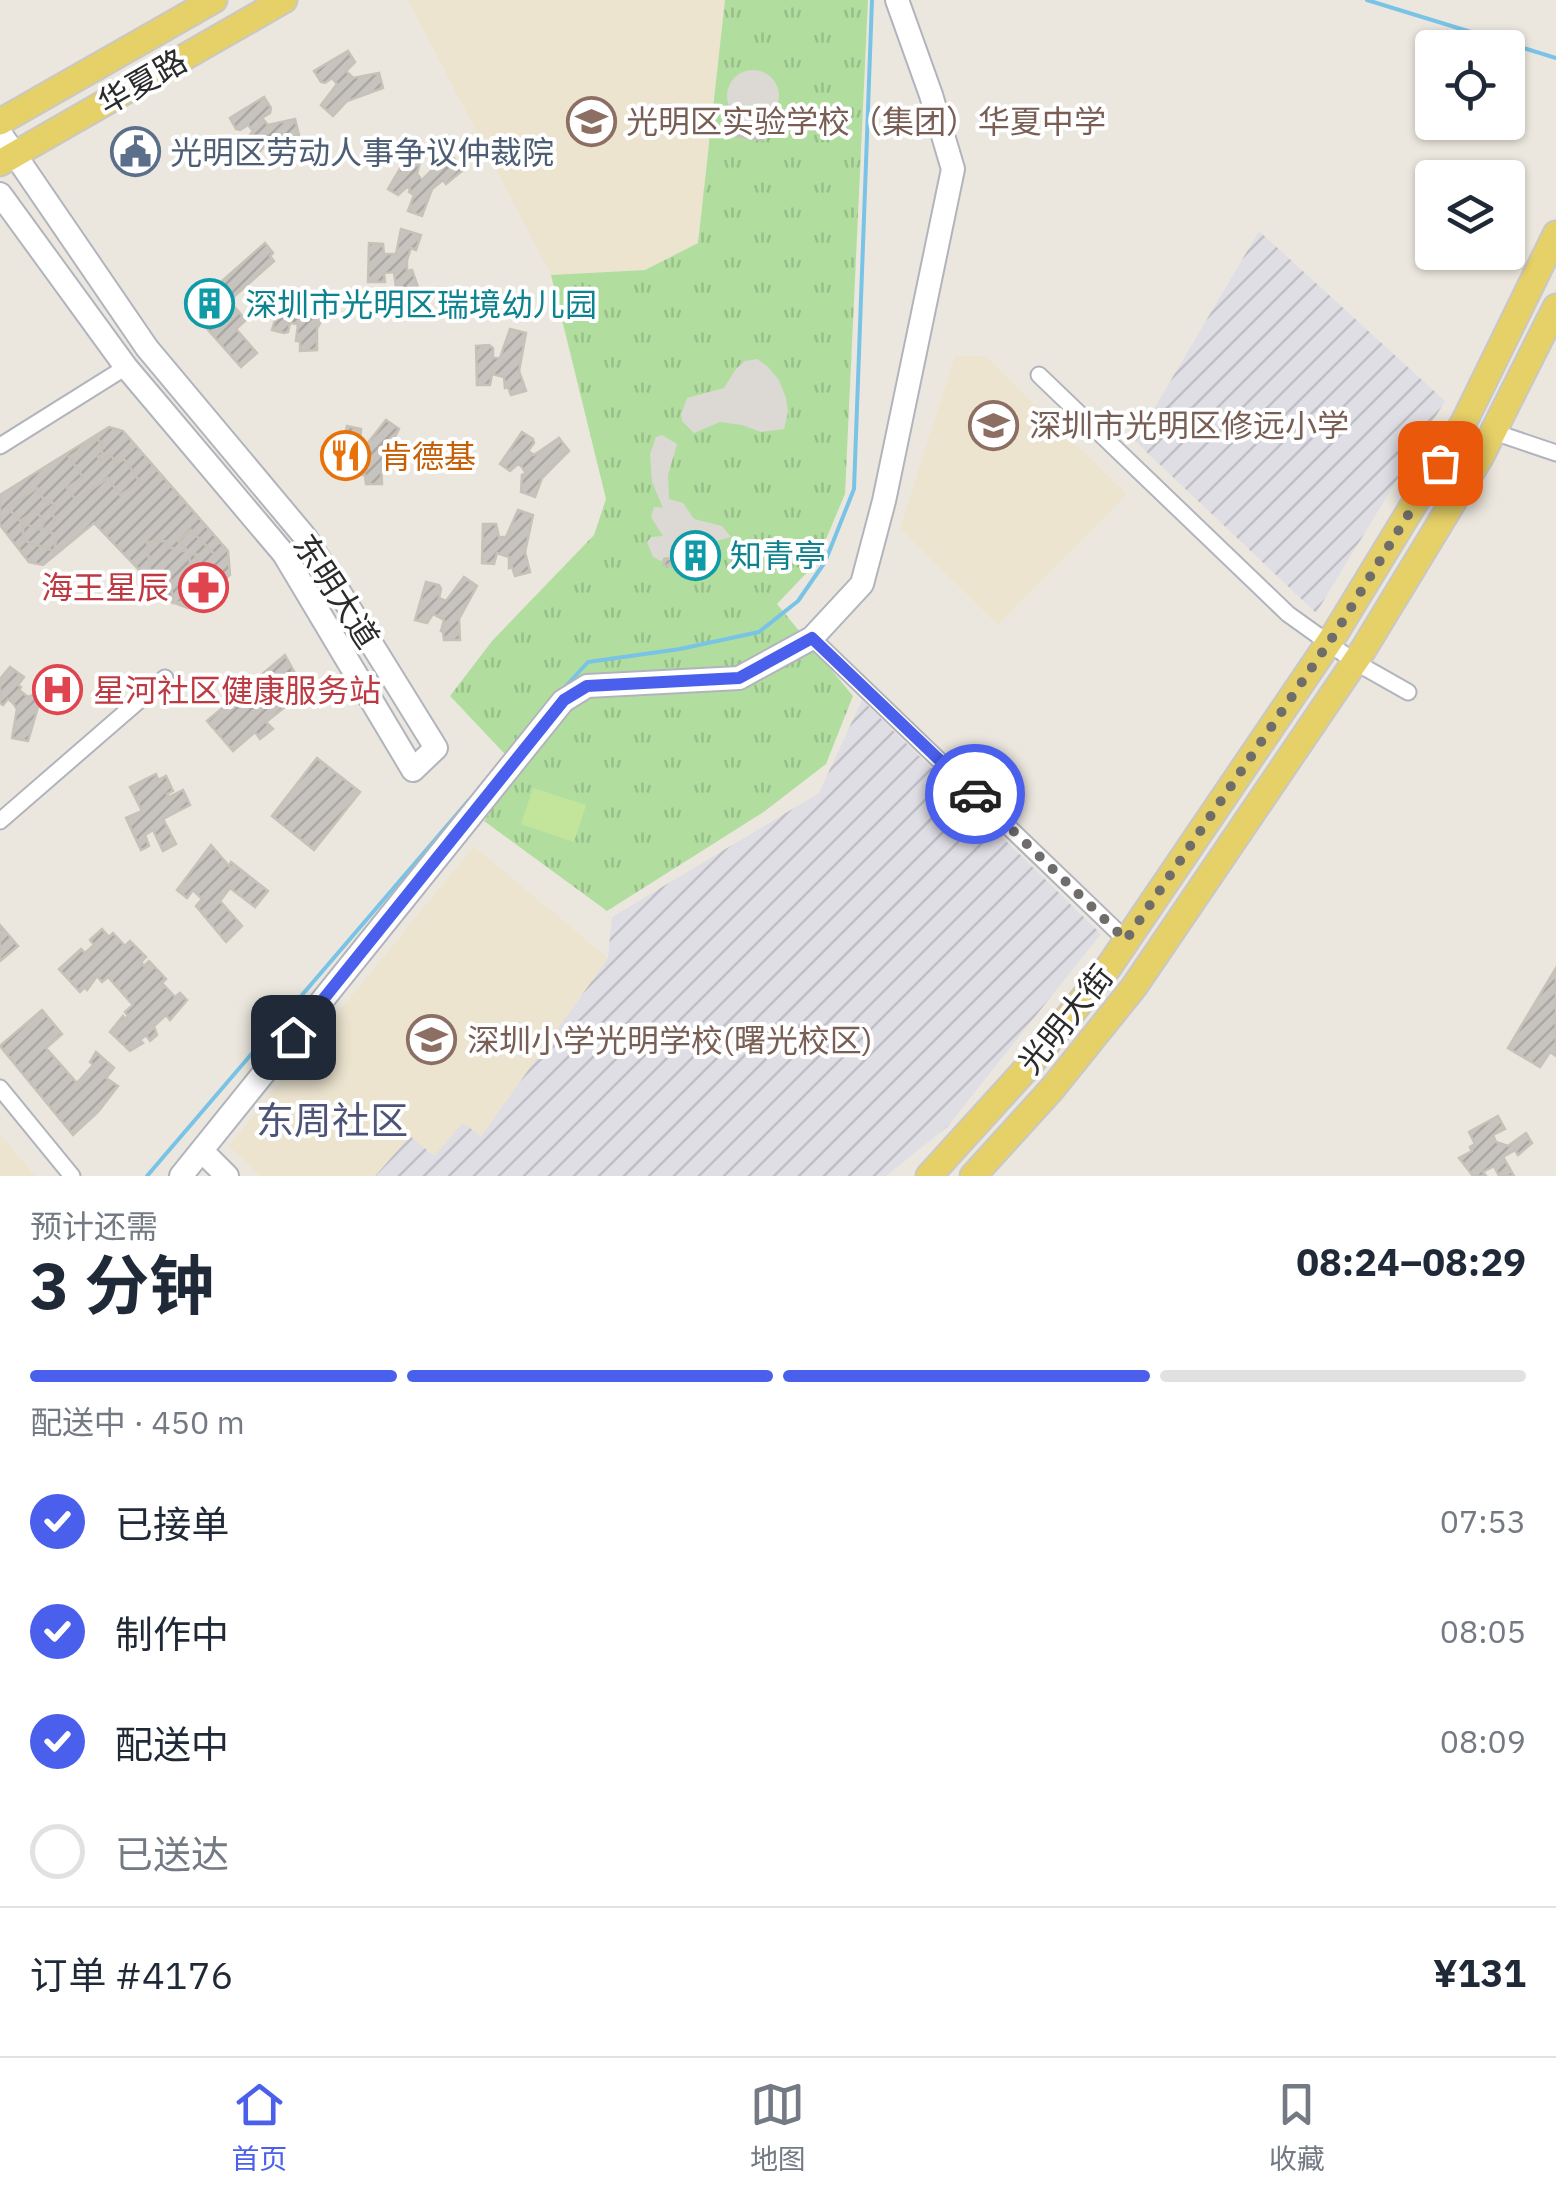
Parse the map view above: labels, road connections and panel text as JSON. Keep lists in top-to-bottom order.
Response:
{
  "streets": {
    "main road": ["华夏路", "光明大街"],
    "street": ["东明大道"]
  },
  "crossings": [
    ["华夏路", "东明大道"]
  ],
  "districts": ["东周社区"],
  "places": {
    "school or university": ["光明区实验学校（集团）华夏中学", "深圳市光明区修远小学", "深圳小学光明学校(曙光校区)"],
    "public building": ["光明区劳动人事争议仲裁院"],
    "building": ["深圳市光明区瑞境幼儿园", "知青亭"],
    "restaurant": ["肯德基"],
    "pharmacy": ["海王星辰"],
    "hospital": ["星河社区健康服务站"]
  },
  "page": {
    "heading": ["3 分钟", "预计还需", "08:24–08:29"],
    "panel": ["订单 #4176", "¥131"],
    "bar": "配送中 · 450 m",
    "list": [
      ["已接单", "07:53"],
      ["制作中", "08:05"],
      ["配送中", "08:09"],
      "已送达"
    ],
    "tabs": ["首页", "地图", "收藏"]
  }
}
